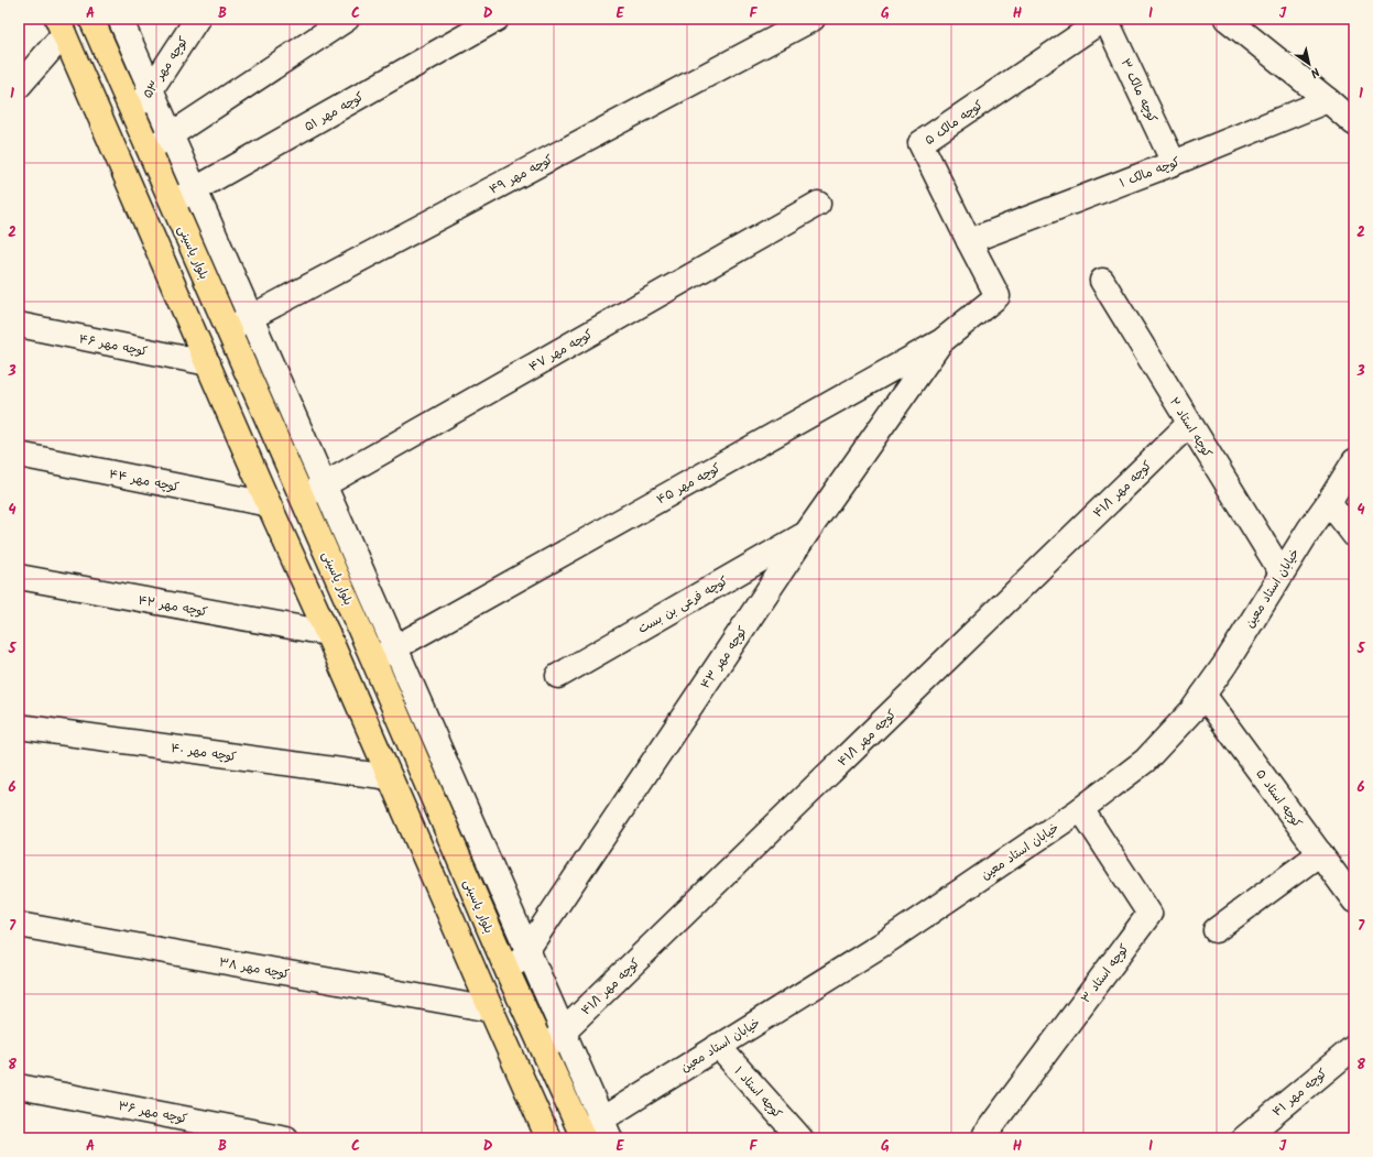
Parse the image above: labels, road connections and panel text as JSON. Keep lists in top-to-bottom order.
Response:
{
  "streets": {
    "main road": ["بلوار یاسینی"],
    "street": [
      "کوچه مهر ۵۳",
      "کوچه مالک ۳",
      "کوچه مهر ۵۱",
      "کوچه مالک ۵",
      "کوچه مالک ۱",
      "کوچه مهر ۴۹",
      "کوچه مهر ۴۶",
      "کوچه مهر ۴۷",
      "کوچه استاد ۲",
      "کوچه مهر ۴۴",
      "کوچه مهر ۴۵",
      "کوچه مهر ۴۱/۱",
      "خیابان استاد معین",
      "کوچه فرعی بن بست",
      "کوچه مهر ۴۲",
      "کوچه مهر ۴۳",
      "کوچه مهر ۴۰",
      "کوچه استاد ۵",
      "کوچه مهر ۳۸",
      "کوچه استاد ۳",
      "کوچه استاد ۱",
      "کوچه مهر ۴۱",
      "کوچه مهر ۳۶"
    ]
  },
  "crossings": [
    ["کوچه مهر ۵۳", "بلوار یاسینی"],
    ["کوچه مالک ۳", "کوچه مالک ۵"],
    ["کوچه مالک ۳", "کوچه مالک ۱"],
    ["کوچه مهر ۵۱", "بلوار یاسینی"],
    ["کوچه مالک ۵", "کوچه مالک ۱"],
    ["کوچه مالک ۵", "کوچه مهر ۴۵"],
    ["کوچه مهر ۴۹", "بلوار یاسینی"],
    ["بلوار یاسینی", "کوچه مهر ۴۷"],
    ["بلوار یاسینی", "کوچه مهر ۴۵"],
    ["بلوار یاسینی", "کوچه مهر ۴۱/۱"],
    ["بلوار یاسینی", "خیابان استاد معین"],
    ["بلوار یاسینی", "کوچه مهر ۴۳"],
    ["کوچه استاد ۲", "کوچه مهر ۴۱/۱"],
    ["کوچه استاد ۲", "خیابان استاد معین"],
    ["کوچه مهر ۴۵", "کوچه مهر ۴۳"],
    ["خیابان استاد معین", "کوچه استاد ۵"],
    ["خیابان استاد معین", "کوچه استاد ۳"],
    ["خیابان استاد معین", "کوچه استاد ۱"],
    ["کوچه فرعی بن بست", "کوچه مهر ۴۳"]
  ],
  "north": "bottom right",
  "grid": {
    "columns": [
      "A",
      "B",
      "C",
      "D",
      "E",
      "F",
      "G",
      "H",
      "I",
      "J"
    ],
    "rows": [
      "1",
      "2",
      "3",
      "4",
      "5",
      "6",
      "7",
      "8"
    ]
  }
}
